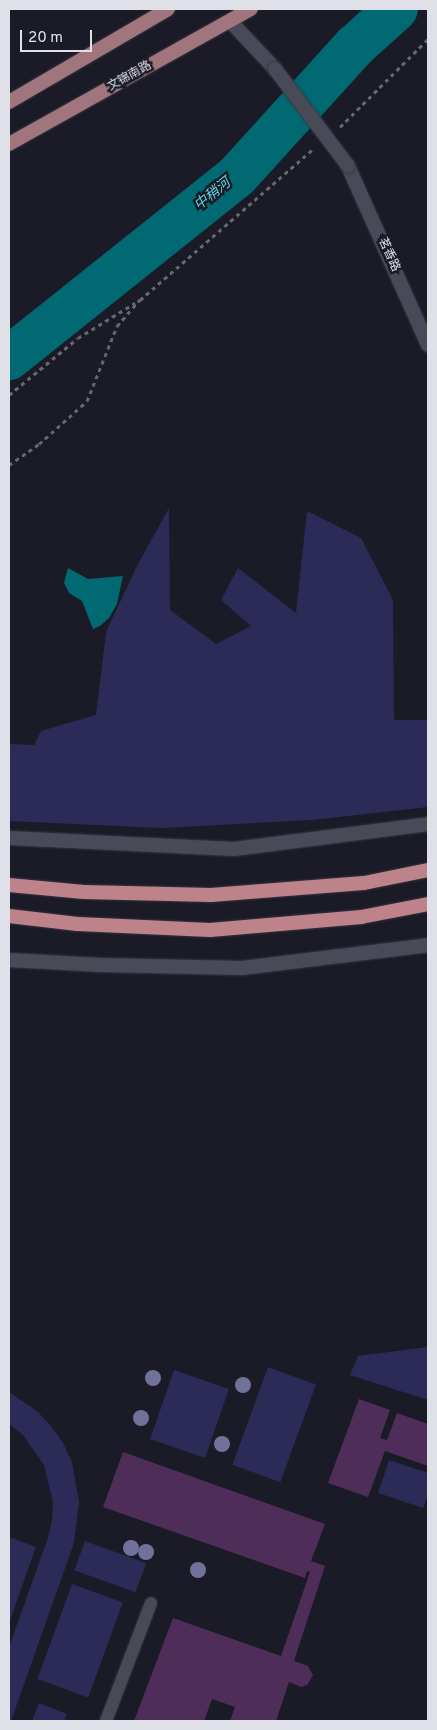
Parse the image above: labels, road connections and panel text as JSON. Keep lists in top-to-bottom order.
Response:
{
  "streets": {
    "main road": ["文锦南路"],
    "street": ["茗香路"]
  },
  "crossings": [
    ["文锦南路", "茗香路"]
  ],
  "water": ["中稍河"],
  "scale_bar": "20 m"
}
